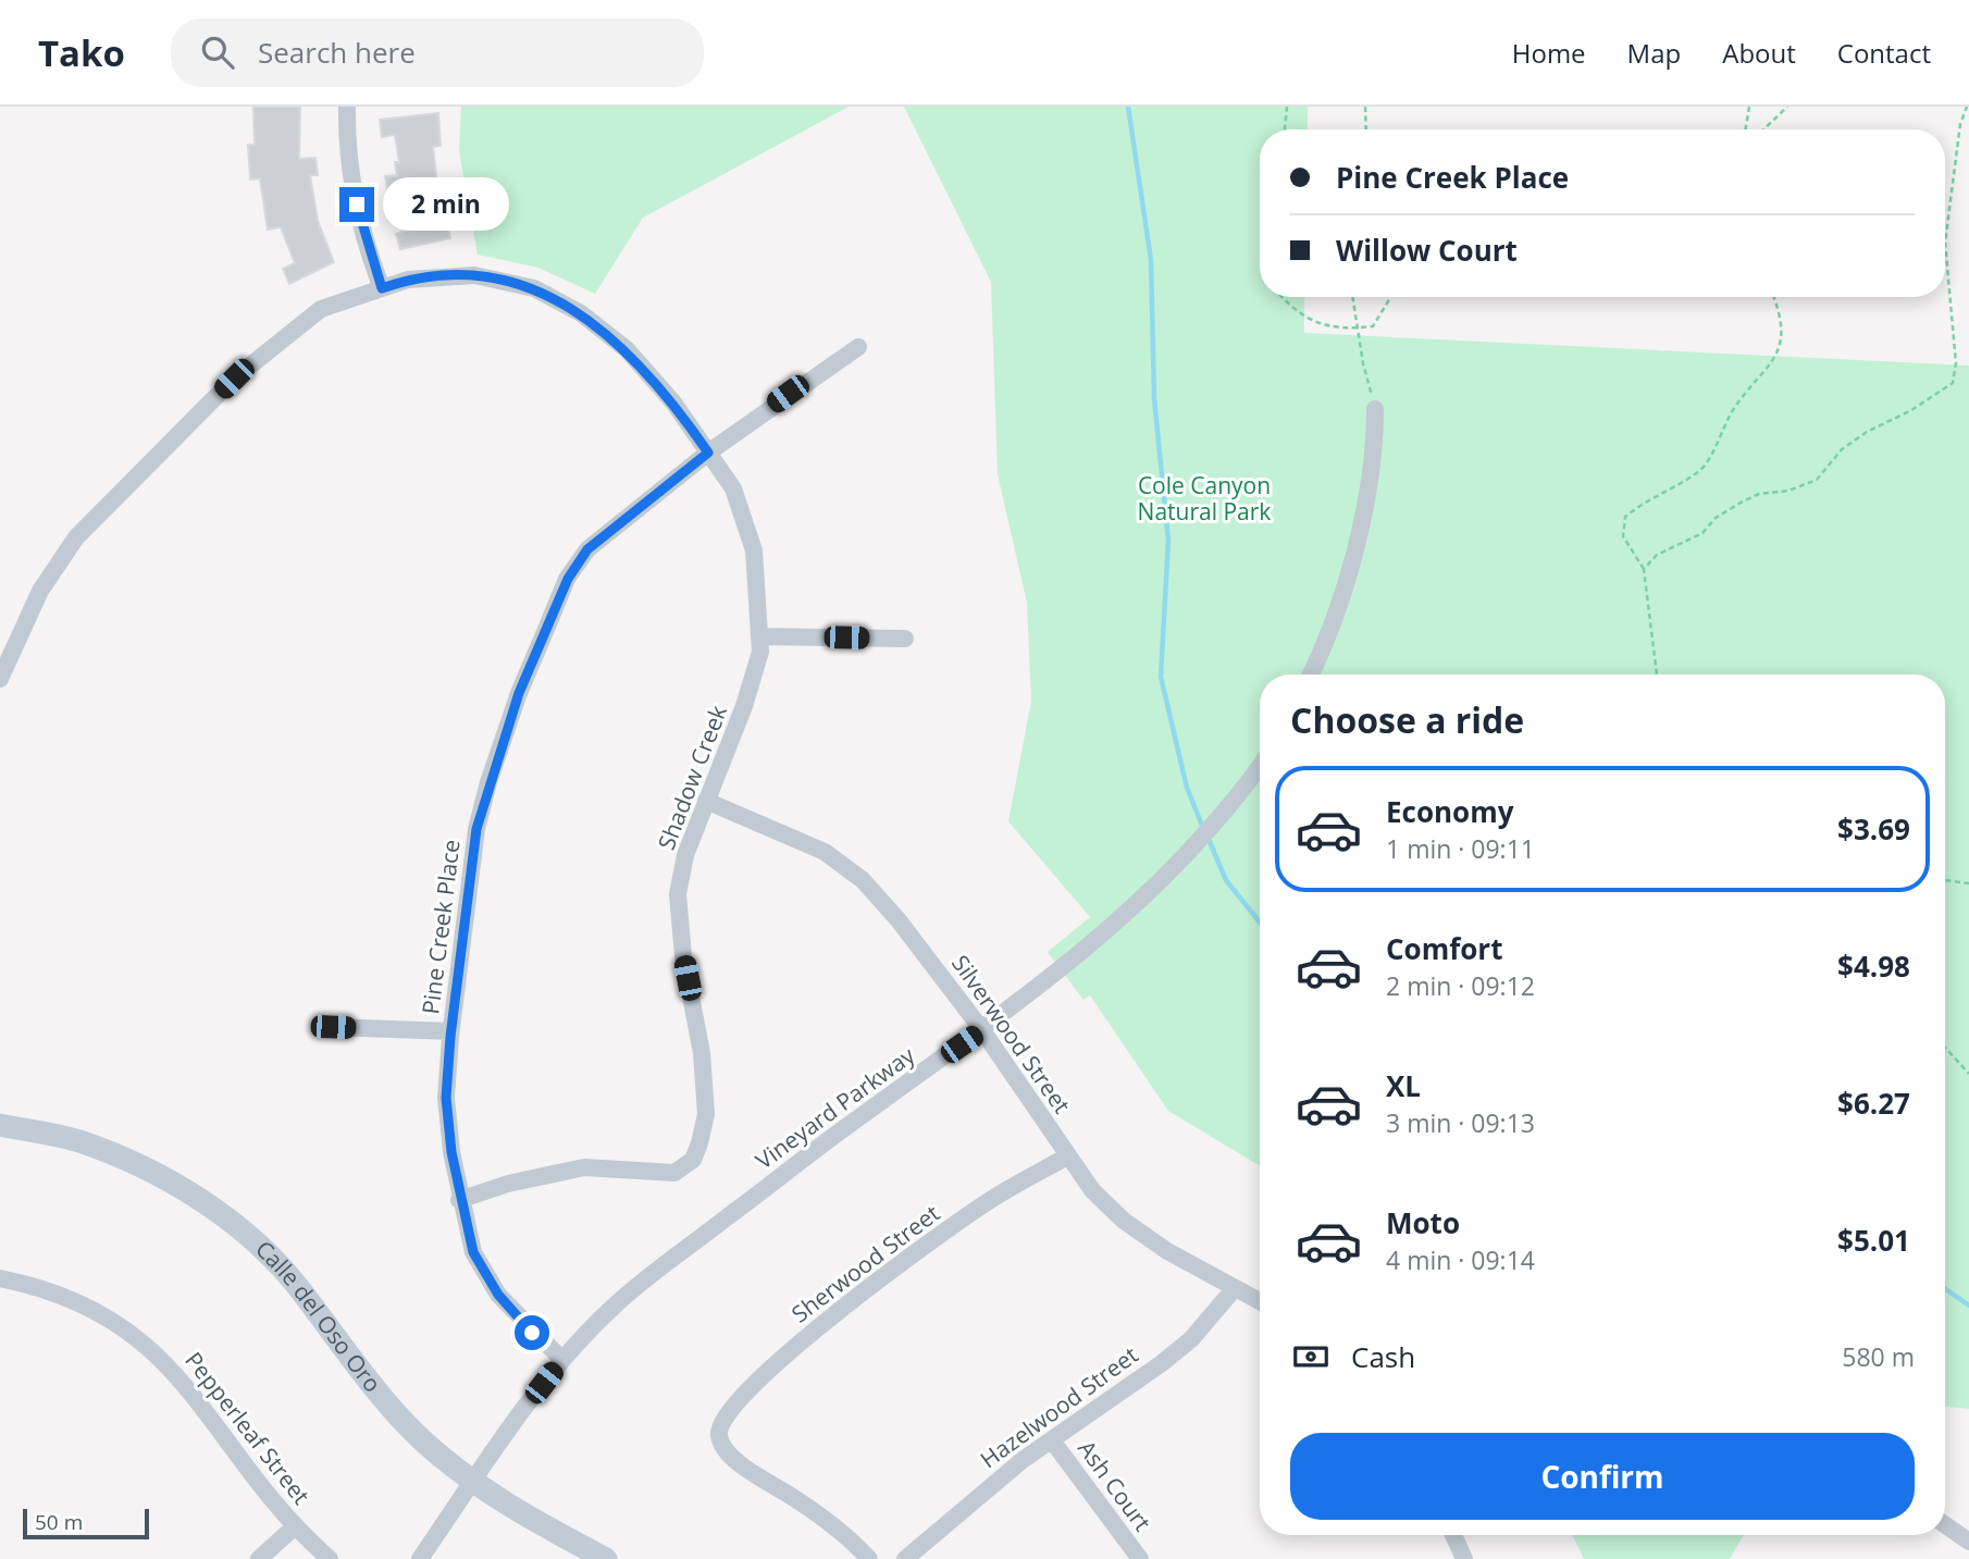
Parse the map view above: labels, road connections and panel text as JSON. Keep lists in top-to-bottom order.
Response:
{
  "streets": {
    "main road": ["Calle del Oso Oro"],
    "street": [
      "Shadow Creek",
      "Pine Creek Place",
      "Silverwood Street",
      "Vineyard Parkway",
      "Sherwood Street",
      "Hazelwood Street",
      "Pepperleaf Street",
      "Ash Court"
    ]
  },
  "crossings": [
    ["Shadow Creek", "Pine Creek Place"],
    ["Shadow Creek", "Silverwood Street"],
    ["Pine Creek Place", "Vineyard Parkway"],
    ["Silverwood Street", "Vineyard Parkway"],
    ["Silverwood Street", "Sherwood Street"],
    ["Silverwood Street", "Hazelwood Street"],
    ["Vineyard Parkway", "Calle del Oso Oro"],
    ["Hazelwood Street", "Ash Court"]
  ],
  "parks": ["Cole Canyon Natural Park"],
  "scale_bar": "50 m",
  "page": {
    "header": "Tako",
    "search": "Search here",
    "nav": [
      "Home",
      "Map",
      "About",
      "Contact"
    ],
    "banner": ["Pine Creek Place", "Willow Court"],
    "bubble": "2 min",
    "heading": "Choose a ride",
    "list": [
      {
        "name": "Economy",
        "note": "1 min · 09:11",
        "value": "$3.69"
      },
      {
        "name": "Comfort",
        "note": "2 min · 09:12",
        "value": "$4.98"
      },
      {
        "name": "XL",
        "note": "3 min · 09:13",
        "value": "$6.27"
      },
      {
        "name": "Moto",
        "note": "4 min · 09:14",
        "value": "$5.01"
      }
    ],
    "pay": ["Cash", "580 m"],
    "buttons": "Confirm",
    "scale": "50 m"
  }
}
